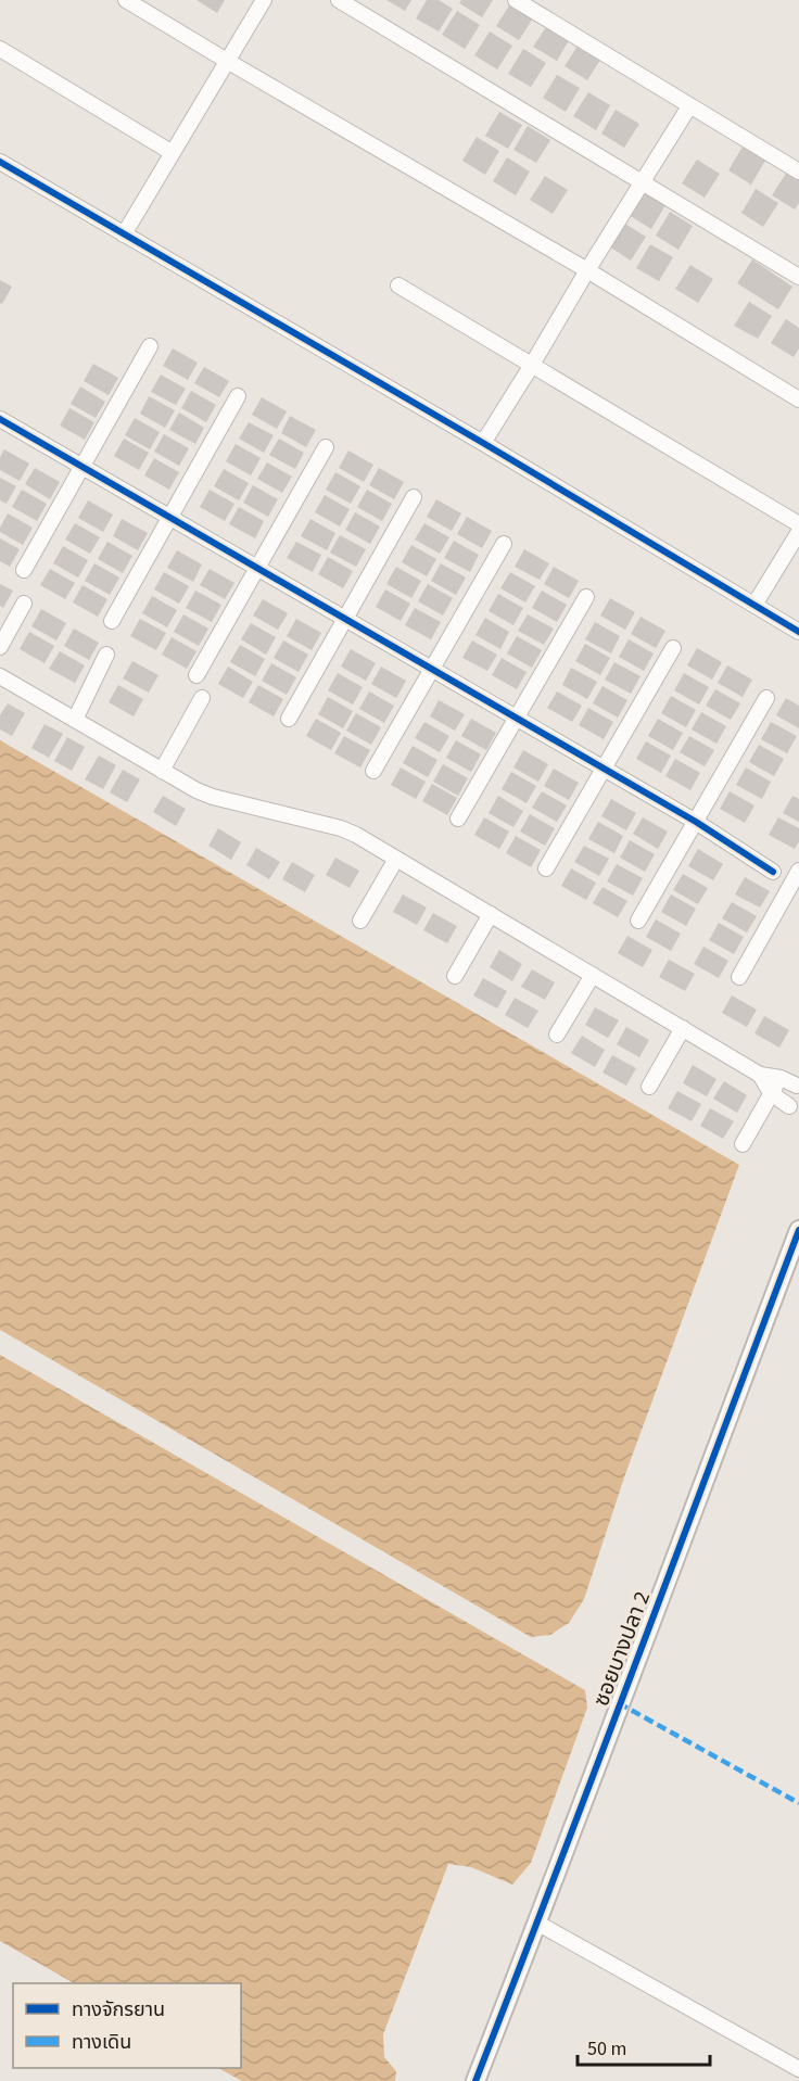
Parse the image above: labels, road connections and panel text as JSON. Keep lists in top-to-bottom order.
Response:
{
  "streets": {
    "street": ["ซอยบางปลา 2"]
  },
  "legend": ["ทางจักรยาน", "ทางเดิน"],
  "scale_bar": "50 m"
}
